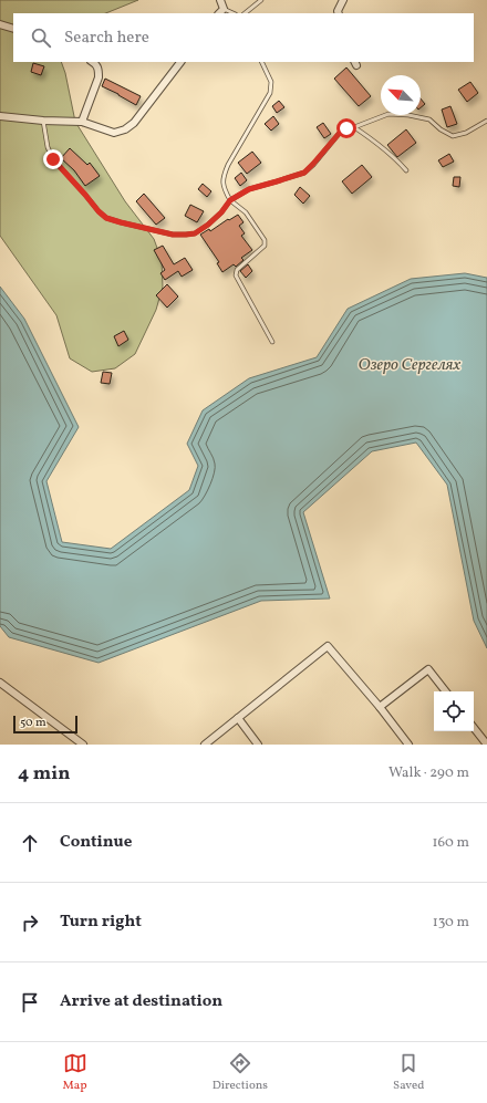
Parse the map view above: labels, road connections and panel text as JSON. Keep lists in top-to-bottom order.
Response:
{
  "water": ["Озеро Сергелях"],
  "scale_bar": "50 m",
  "north": "top left",
  "page": {
    "search": "Search here",
    "scale": "50 m",
    "heading": ["4 min", "Walk · 290 m"],
    "list": [
      ["Continue", "160 m"],
      ["Turn right", "130 m"],
      "Arrive at destination"
    ],
    "nav": ["Map", "Directions", "Saved"]
  }
}
